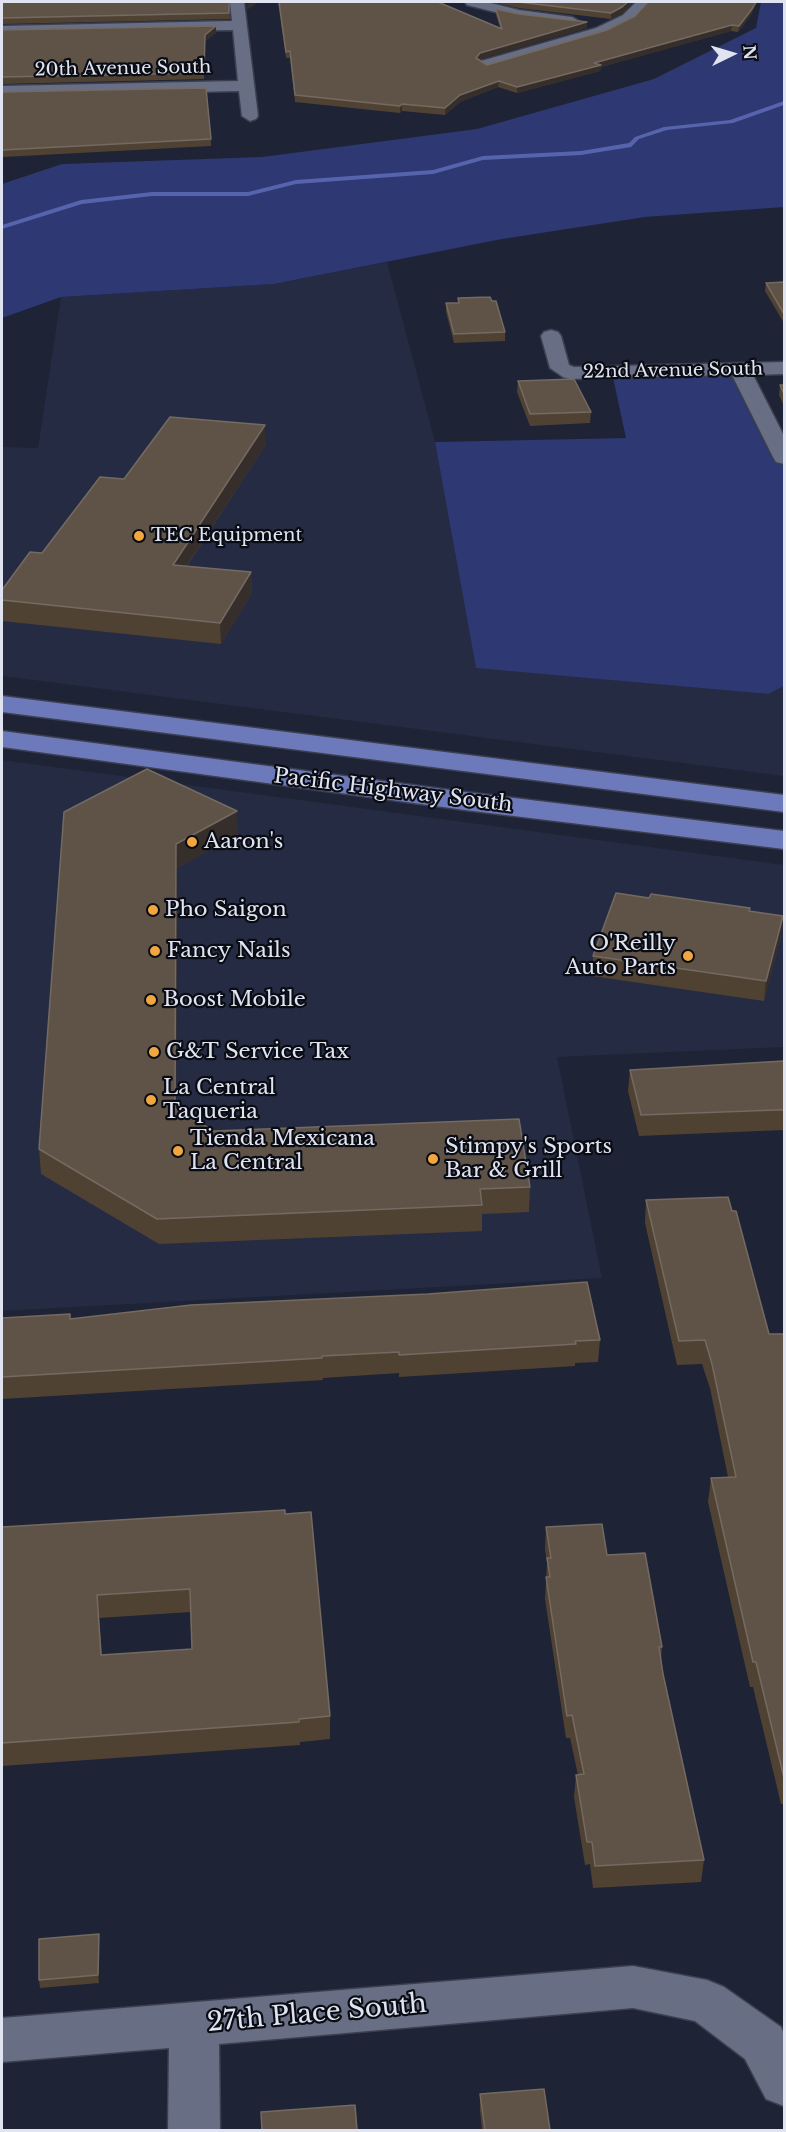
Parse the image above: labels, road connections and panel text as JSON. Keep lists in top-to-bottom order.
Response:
{
  "streets": {
    "main road": ["Pacific Highway South"],
    "street": ["20th Avenue South", "22nd Avenue South", "27th Place South"]
  },
  "places": [
    "TEC Equipment",
    "Aaron's",
    "Pho Saigon",
    "Fancy Nails",
    "O'Reilly Auto Parts",
    "Boost Mobile",
    "G&T Service Tax",
    "La Central Taqueria",
    "Tienda Mexicana La Central",
    "Stimpy's Sports Bar & Grill"
  ],
  "north": "right"
}
